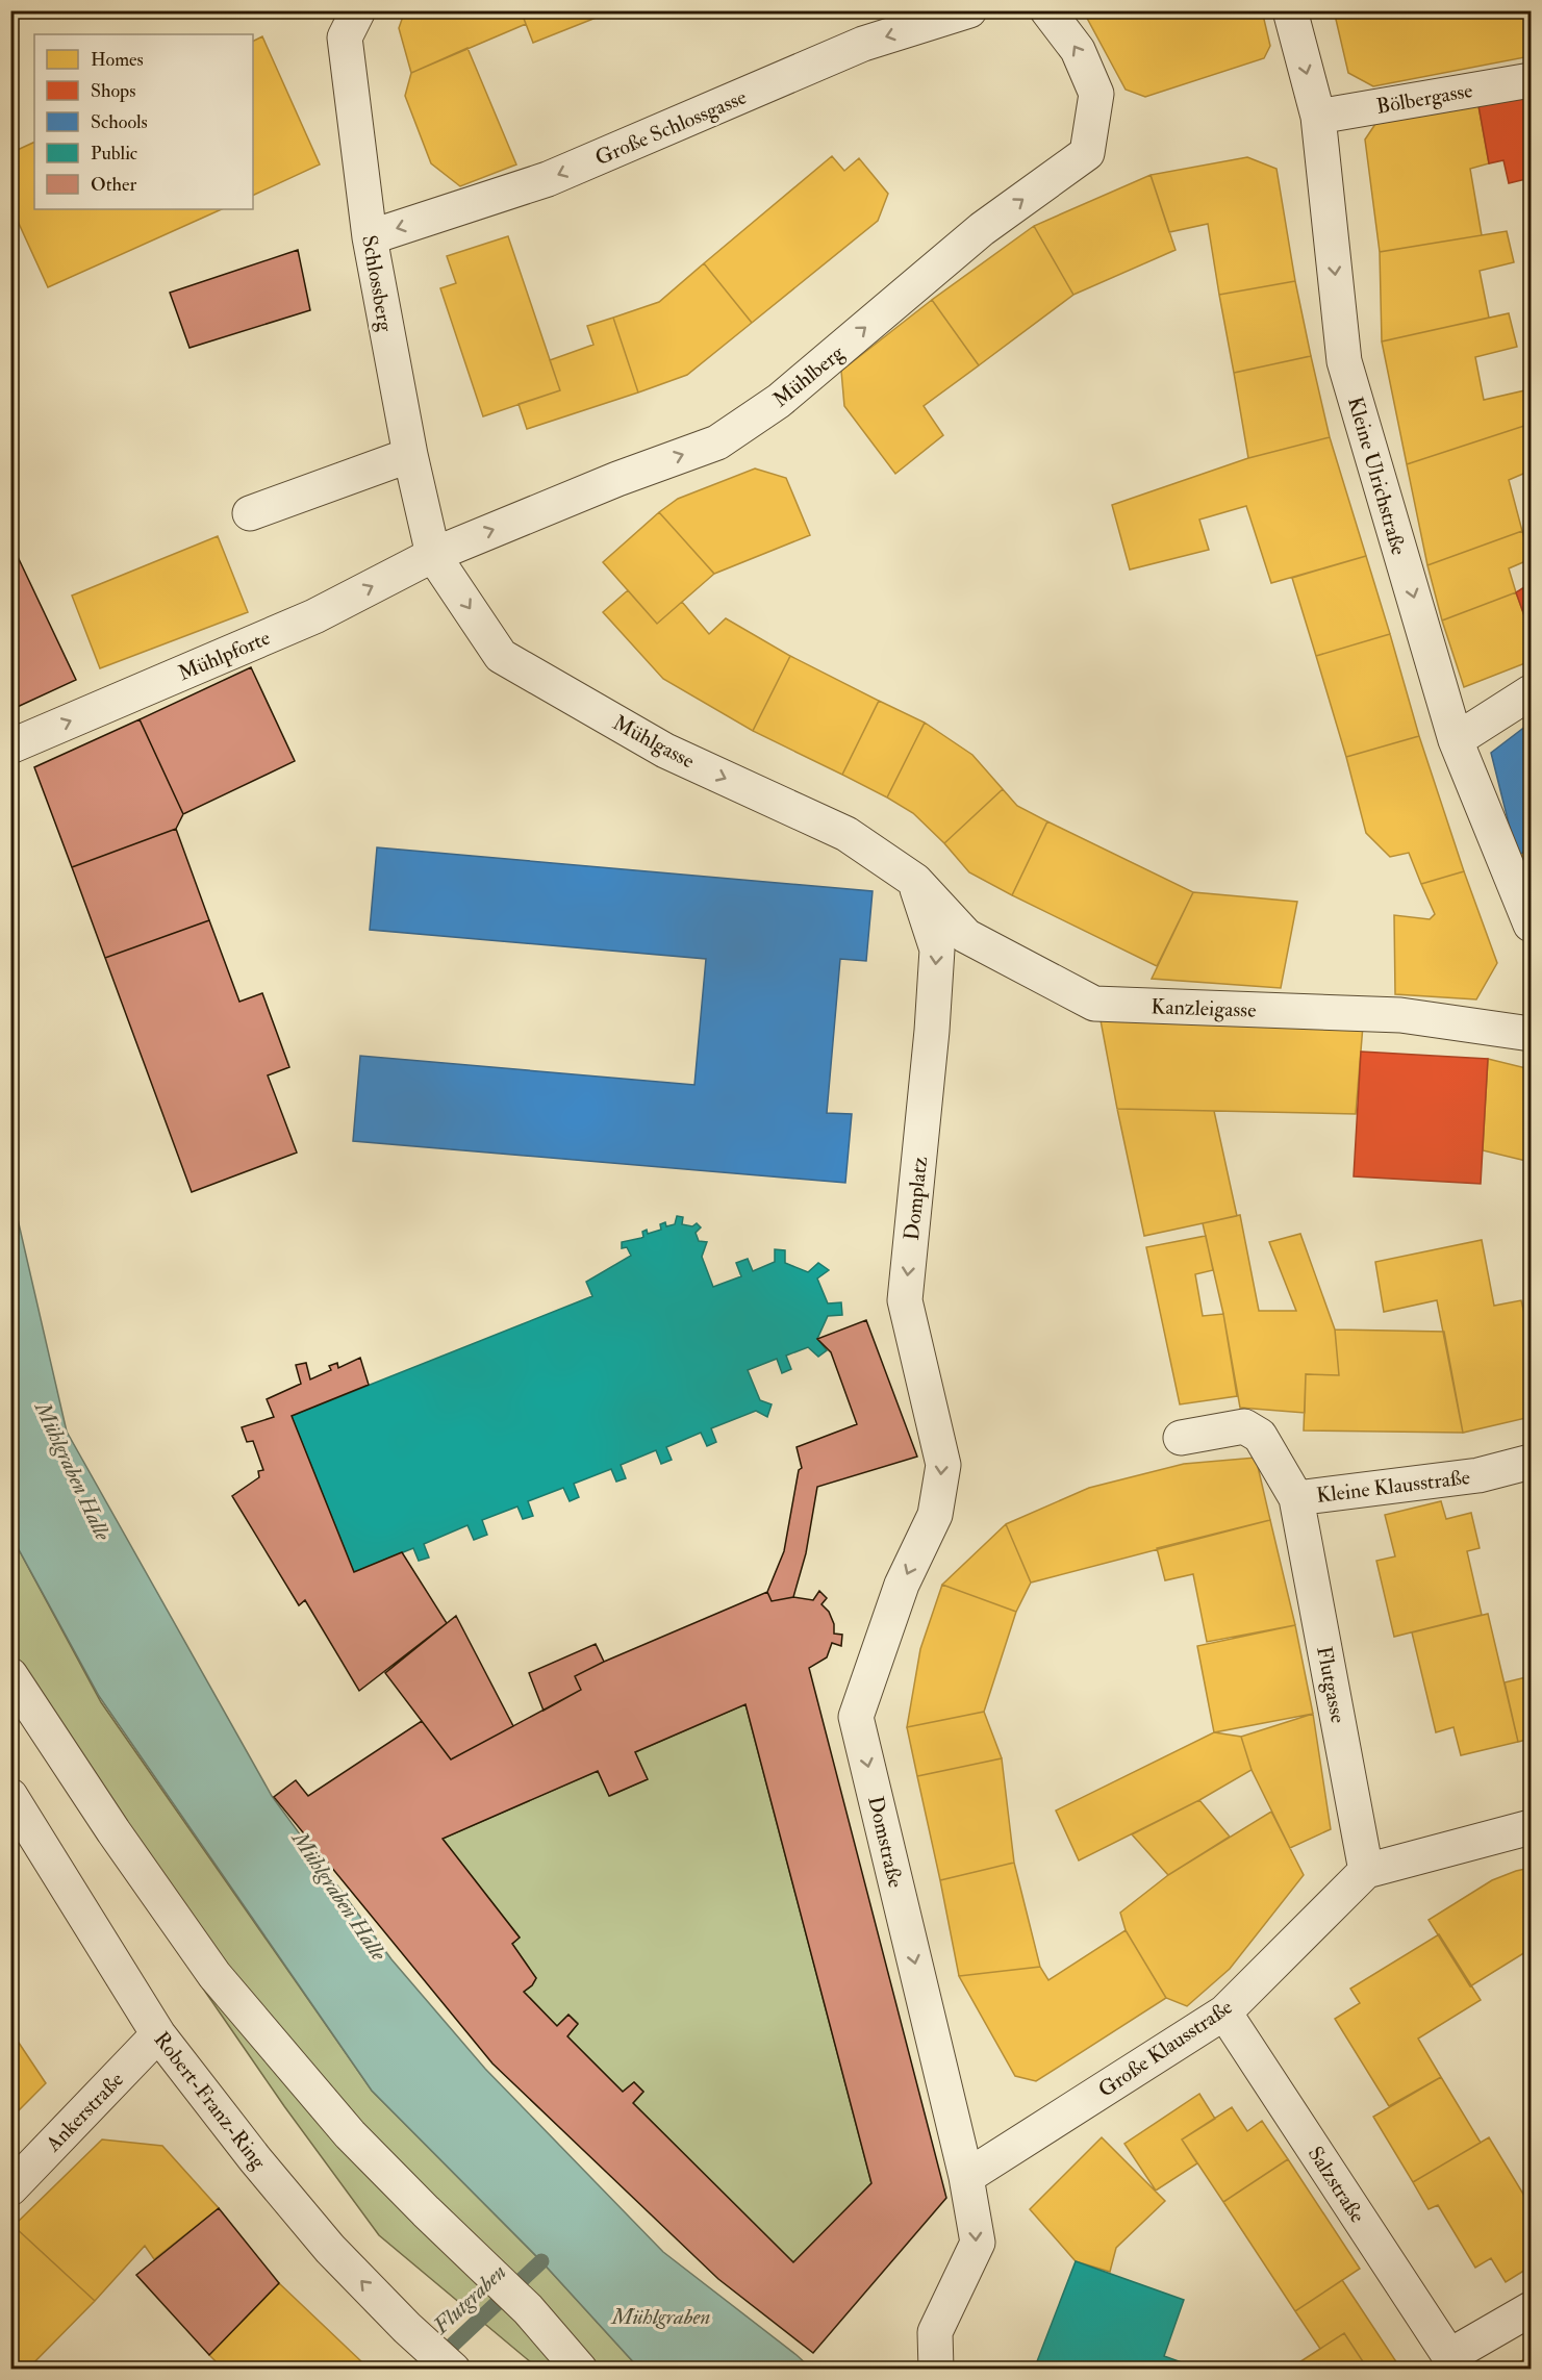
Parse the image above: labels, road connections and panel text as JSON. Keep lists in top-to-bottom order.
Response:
{
  "streets": {
    "street": [
      "Bölbergasse",
      "Große Schlossgasse",
      "Schlossberg",
      "Mühlberg",
      "Kleine Ulrichstraße",
      "Mühlpforte",
      "Mühlgasse",
      "Kanzleigasse",
      "Domplatz",
      "Kleine Klausstraße",
      "Flutgasse",
      "Domstraße",
      "Große Klausstraße",
      "Robert-Franz-Ring",
      "Ankerstraße",
      "Salzstraße"
    ]
  },
  "crossings": [
    ["Bölbergasse", "Kleine Ulrichstraße"],
    ["Große Schlossgasse", "Schlossberg"],
    ["Schlossberg", "Mühlberg"],
    ["Schlossberg", "Mühlpforte"],
    ["Schlossberg", "Mühlgasse"],
    ["Mühlberg", "Mühlpforte"],
    ["Mühlberg", "Mühlgasse"],
    ["Mühlpforte", "Mühlgasse"],
    ["Mühlgasse", "Kanzleigasse"],
    ["Mühlgasse", "Domplatz"],
    ["Kanzleigasse", "Domplatz"],
    ["Domplatz", "Domstraße"],
    ["Kleine Klausstraße", "Flutgasse"],
    ["Flutgasse", "Große Klausstraße"],
    ["Domstraße", "Große Klausstraße"],
    ["Große Klausstraße", "Salzstraße"],
    ["Robert-Franz-Ring", "Ankerstraße"]
  ],
  "one_way": [
    "Große Schlossgasse",
    "Mühlberg",
    "Kleine Ulrichstraße",
    "Mühlgasse",
    "Domplatz",
    "Domstraße"
  ],
  "water": ["Mühlgraben Halle", "Flutgraben", "Mühlgraben"],
  "legend": [
    "Homes",
    "Shops",
    "Schools",
    "Public",
    "Other"
  ]
}
